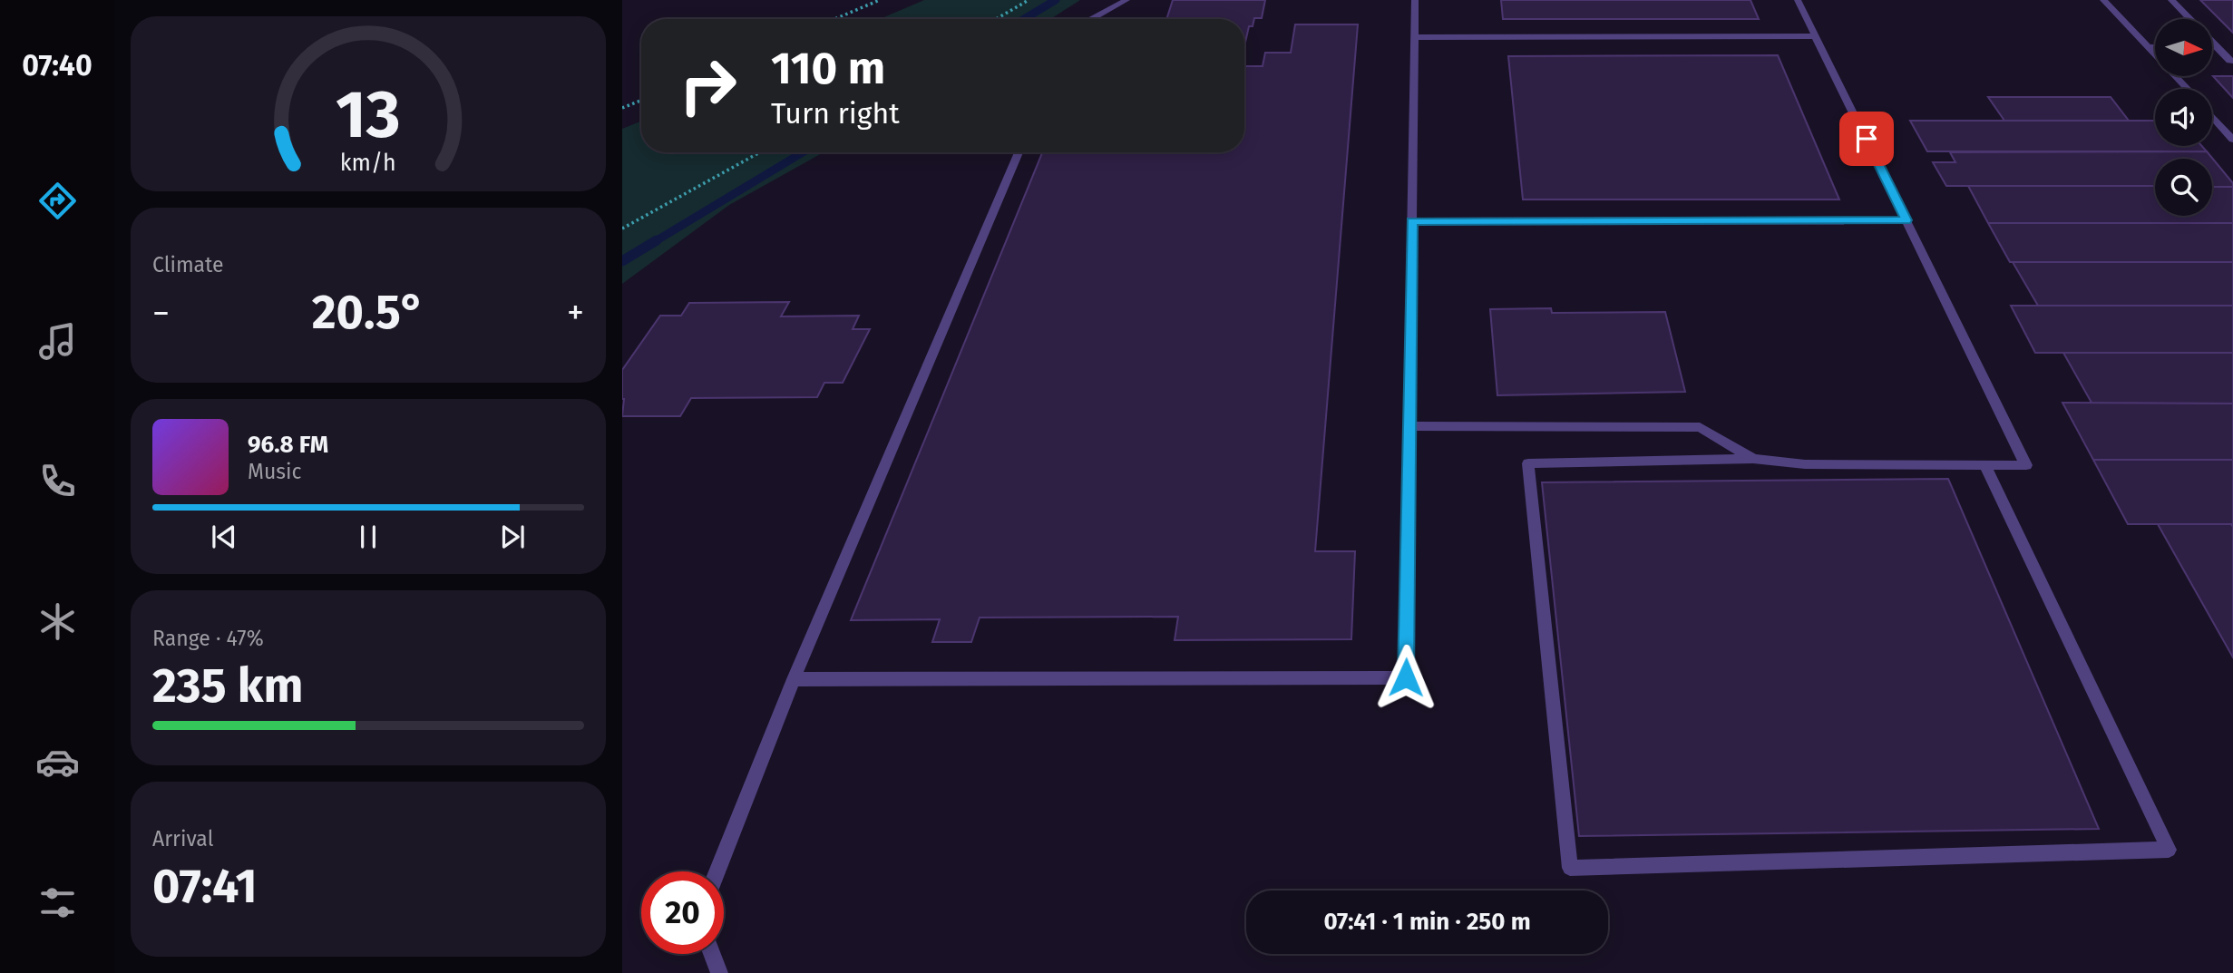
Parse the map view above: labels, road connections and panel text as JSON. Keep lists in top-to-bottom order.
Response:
{
  "north": "right",
  "page": {
    "tabs": "07:40",
    "turn": ["110 m", "Turn right"],
    "tile": [
      "Climate",
      ["Range · 47%", "235 km"],
      ["Arrival", "07:41"]
    ],
    "heat": ["−", "20.5°", "+"],
    "song": ["96.8 FM", "Music"],
    "limit": "20",
    "trip": "07:41 · 1 min · 250 m",
    "gauge": ["13", "km/h"]
  }
}
